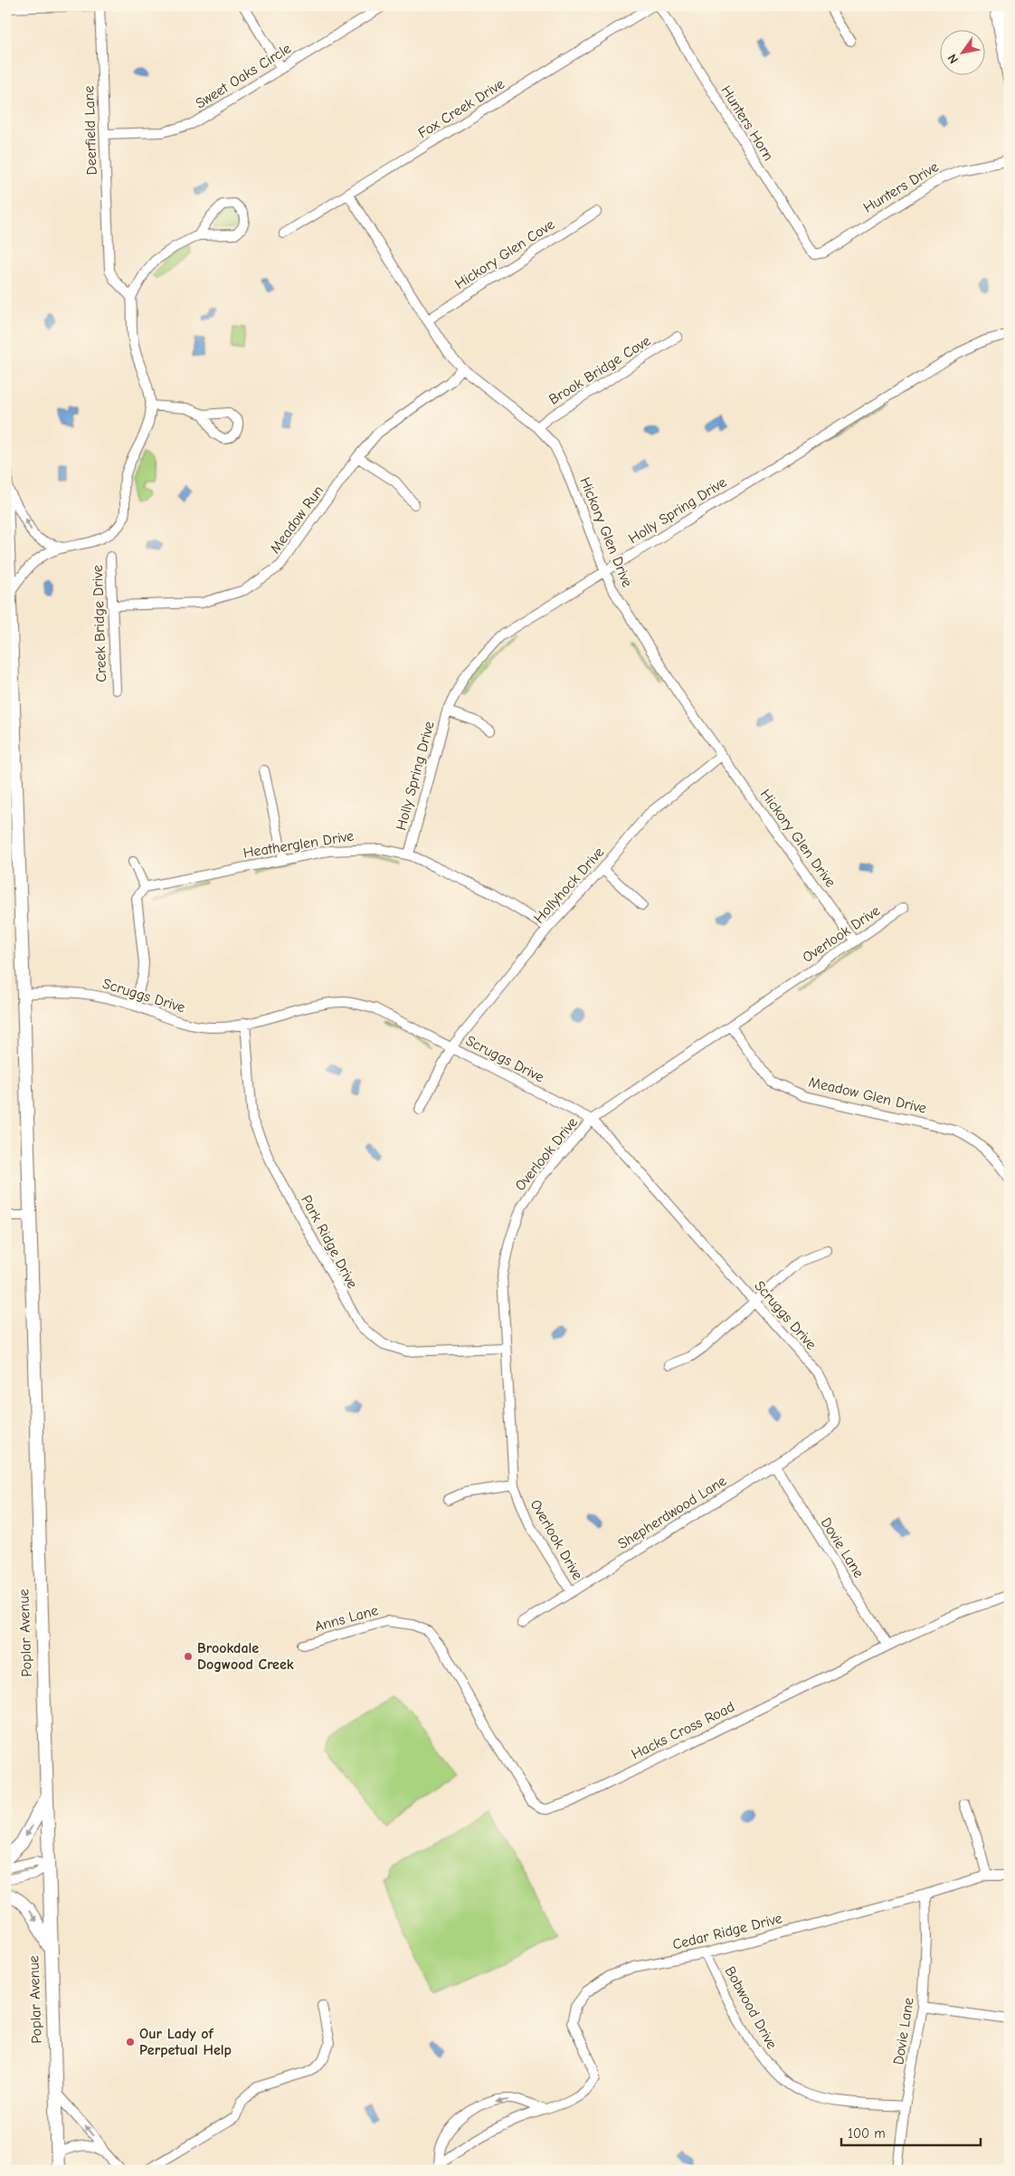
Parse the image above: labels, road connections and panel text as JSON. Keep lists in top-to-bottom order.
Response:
{
  "streets": {
    "main road": ["Poplar Avenue"],
    "street": [
      "Sweet Oaks Circle",
      "Fox Creek Drive",
      "Hunters Horn",
      "Deerfield Lane",
      "Hunters Drive",
      "Hickory Glen Cove",
      "Brook Bridge Cove",
      "Holly Spring Drive",
      "Meadow Run",
      "Hickory Glen Drive",
      "Creek Bridge Drive",
      "Heatherglen Drive",
      "Hollyhock Drive",
      "Overlook Drive",
      "Scruggs Drive",
      "Meadow Glen Drive",
      "Park Ridge Drive",
      "Shepherdwood Lane",
      "Dovie Lane",
      "Anns Lane",
      "Hacks Cross Road",
      "Cedar Ridge Drive",
      "Bobwood Drive"
    ]
  },
  "crossings": [
    ["Sweet Oaks Circle", "Deerfield Lane"],
    ["Fox Creek Drive", "Hickory Glen Drive"],
    ["Hunters Horn", "Hunters Drive"],
    ["Hickory Glen Cove", "Hickory Glen Drive"],
    ["Brook Bridge Cove", "Hickory Glen Drive"],
    ["Holly Spring Drive", "Hickory Glen Drive"],
    ["Holly Spring Drive", "Heatherglen Drive"],
    ["Meadow Run", "Hickory Glen Drive"],
    ["Meadow Run", "Creek Bridge Drive"],
    ["Hickory Glen Drive", "Hollyhock Drive"],
    ["Hickory Glen Drive", "Overlook Drive"],
    ["Heatherglen Drive", "Hollyhock Drive"],
    ["Hollyhock Drive", "Scruggs Drive"],
    ["Overlook Drive", "Scruggs Drive"],
    ["Overlook Drive", "Meadow Glen Drive"],
    ["Overlook Drive", "Park Ridge Drive"],
    ["Overlook Drive", "Shepherdwood Lane"],
    ["Scruggs Drive", "Park Ridge Drive"],
    ["Scruggs Drive", "Shepherdwood Lane"],
    ["Scruggs Drive", "Poplar Avenue"],
    ["Shepherdwood Lane", "Dovie Lane"],
    ["Dovie Lane", "Hacks Cross Road"],
    ["Dovie Lane", "Cedar Ridge Drive"],
    ["Dovie Lane", "Bobwood Drive"],
    ["Anns Lane", "Hacks Cross Road"],
    ["Cedar Ridge Drive", "Bobwood Drive"]
  ],
  "places": ["Brookdale Dogwood Creek", "Our Lady of Perpetual Help"],
  "scale_bar": "100 m",
  "north": "bottom left"
}
